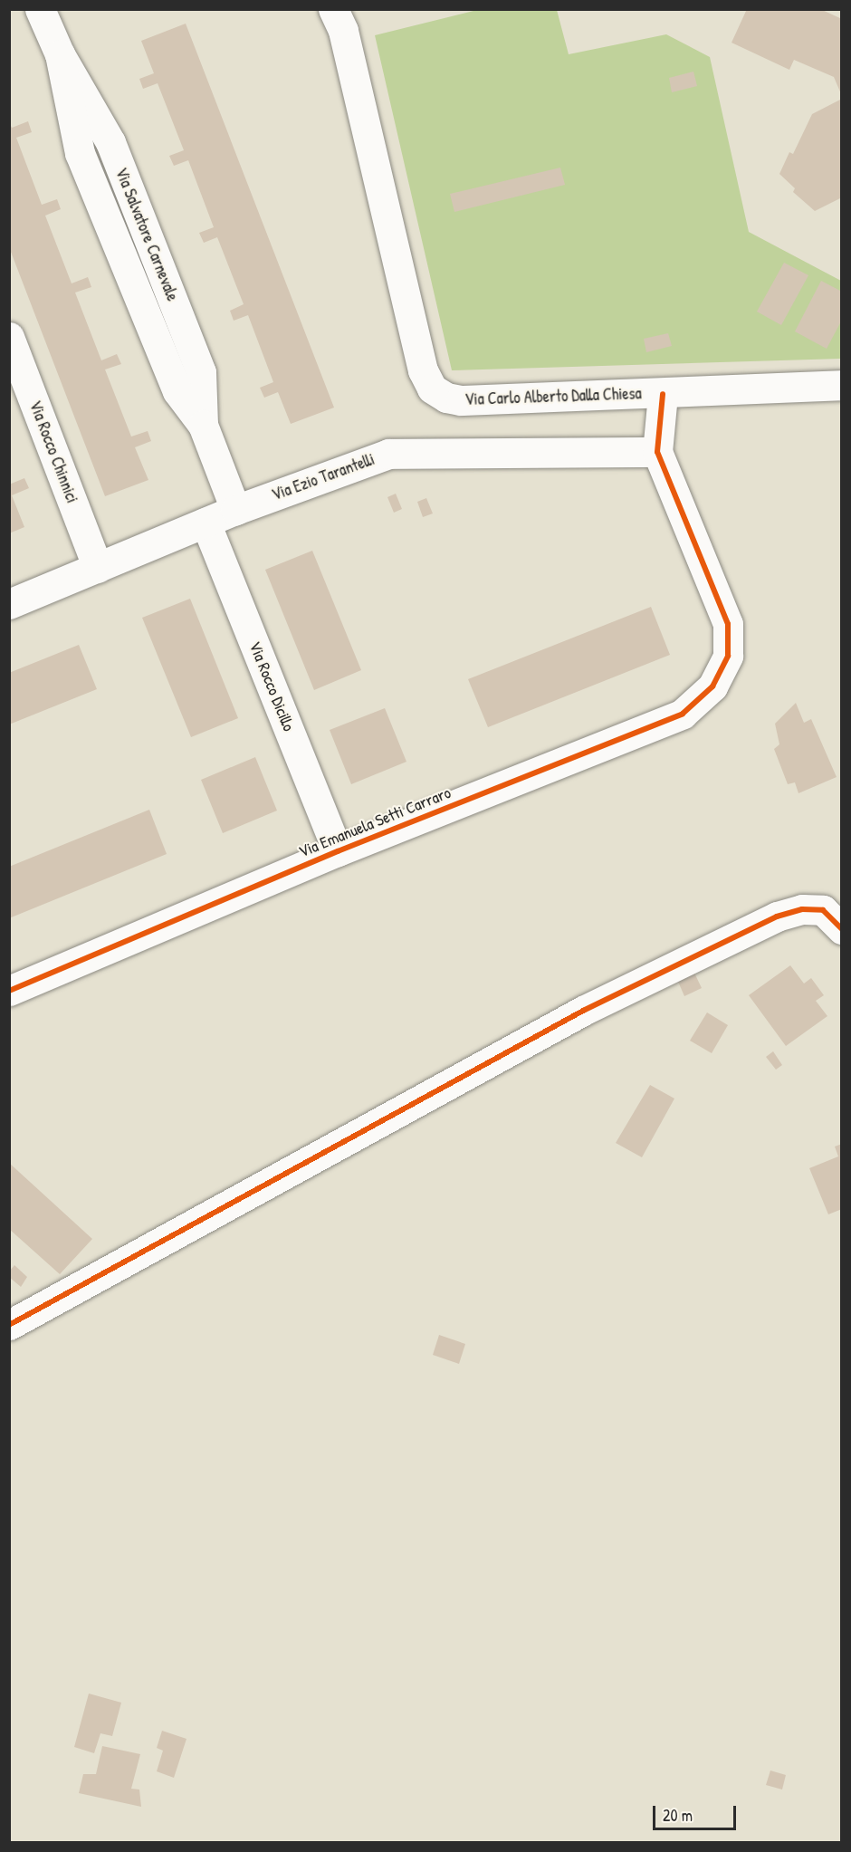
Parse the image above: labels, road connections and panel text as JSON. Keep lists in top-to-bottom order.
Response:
{
  "streets": {
    "street": [
      "Via Salvatore Carnevale",
      "Via Carlo Alberto Dalla Chiesa",
      "Via Rocco Chinnici",
      "Via Ezio Tarantelli",
      "Via Rocco Dicillo",
      "Via Emanuela Setti Carraro"
    ]
  },
  "crossings": [
    ["Via Salvatore Carnevale", "Via Ezio Tarantelli"],
    ["Via Rocco Chinnici", "Via Ezio Tarantelli"],
    ["Via Ezio Tarantelli", "Via Rocco Dicillo"],
    ["Via Ezio Tarantelli", "Via Emanuela Setti Carraro"],
    ["Via Rocco Dicillo", "Via Emanuela Setti Carraro"]
  ],
  "scale_bar": "20 m"
}
